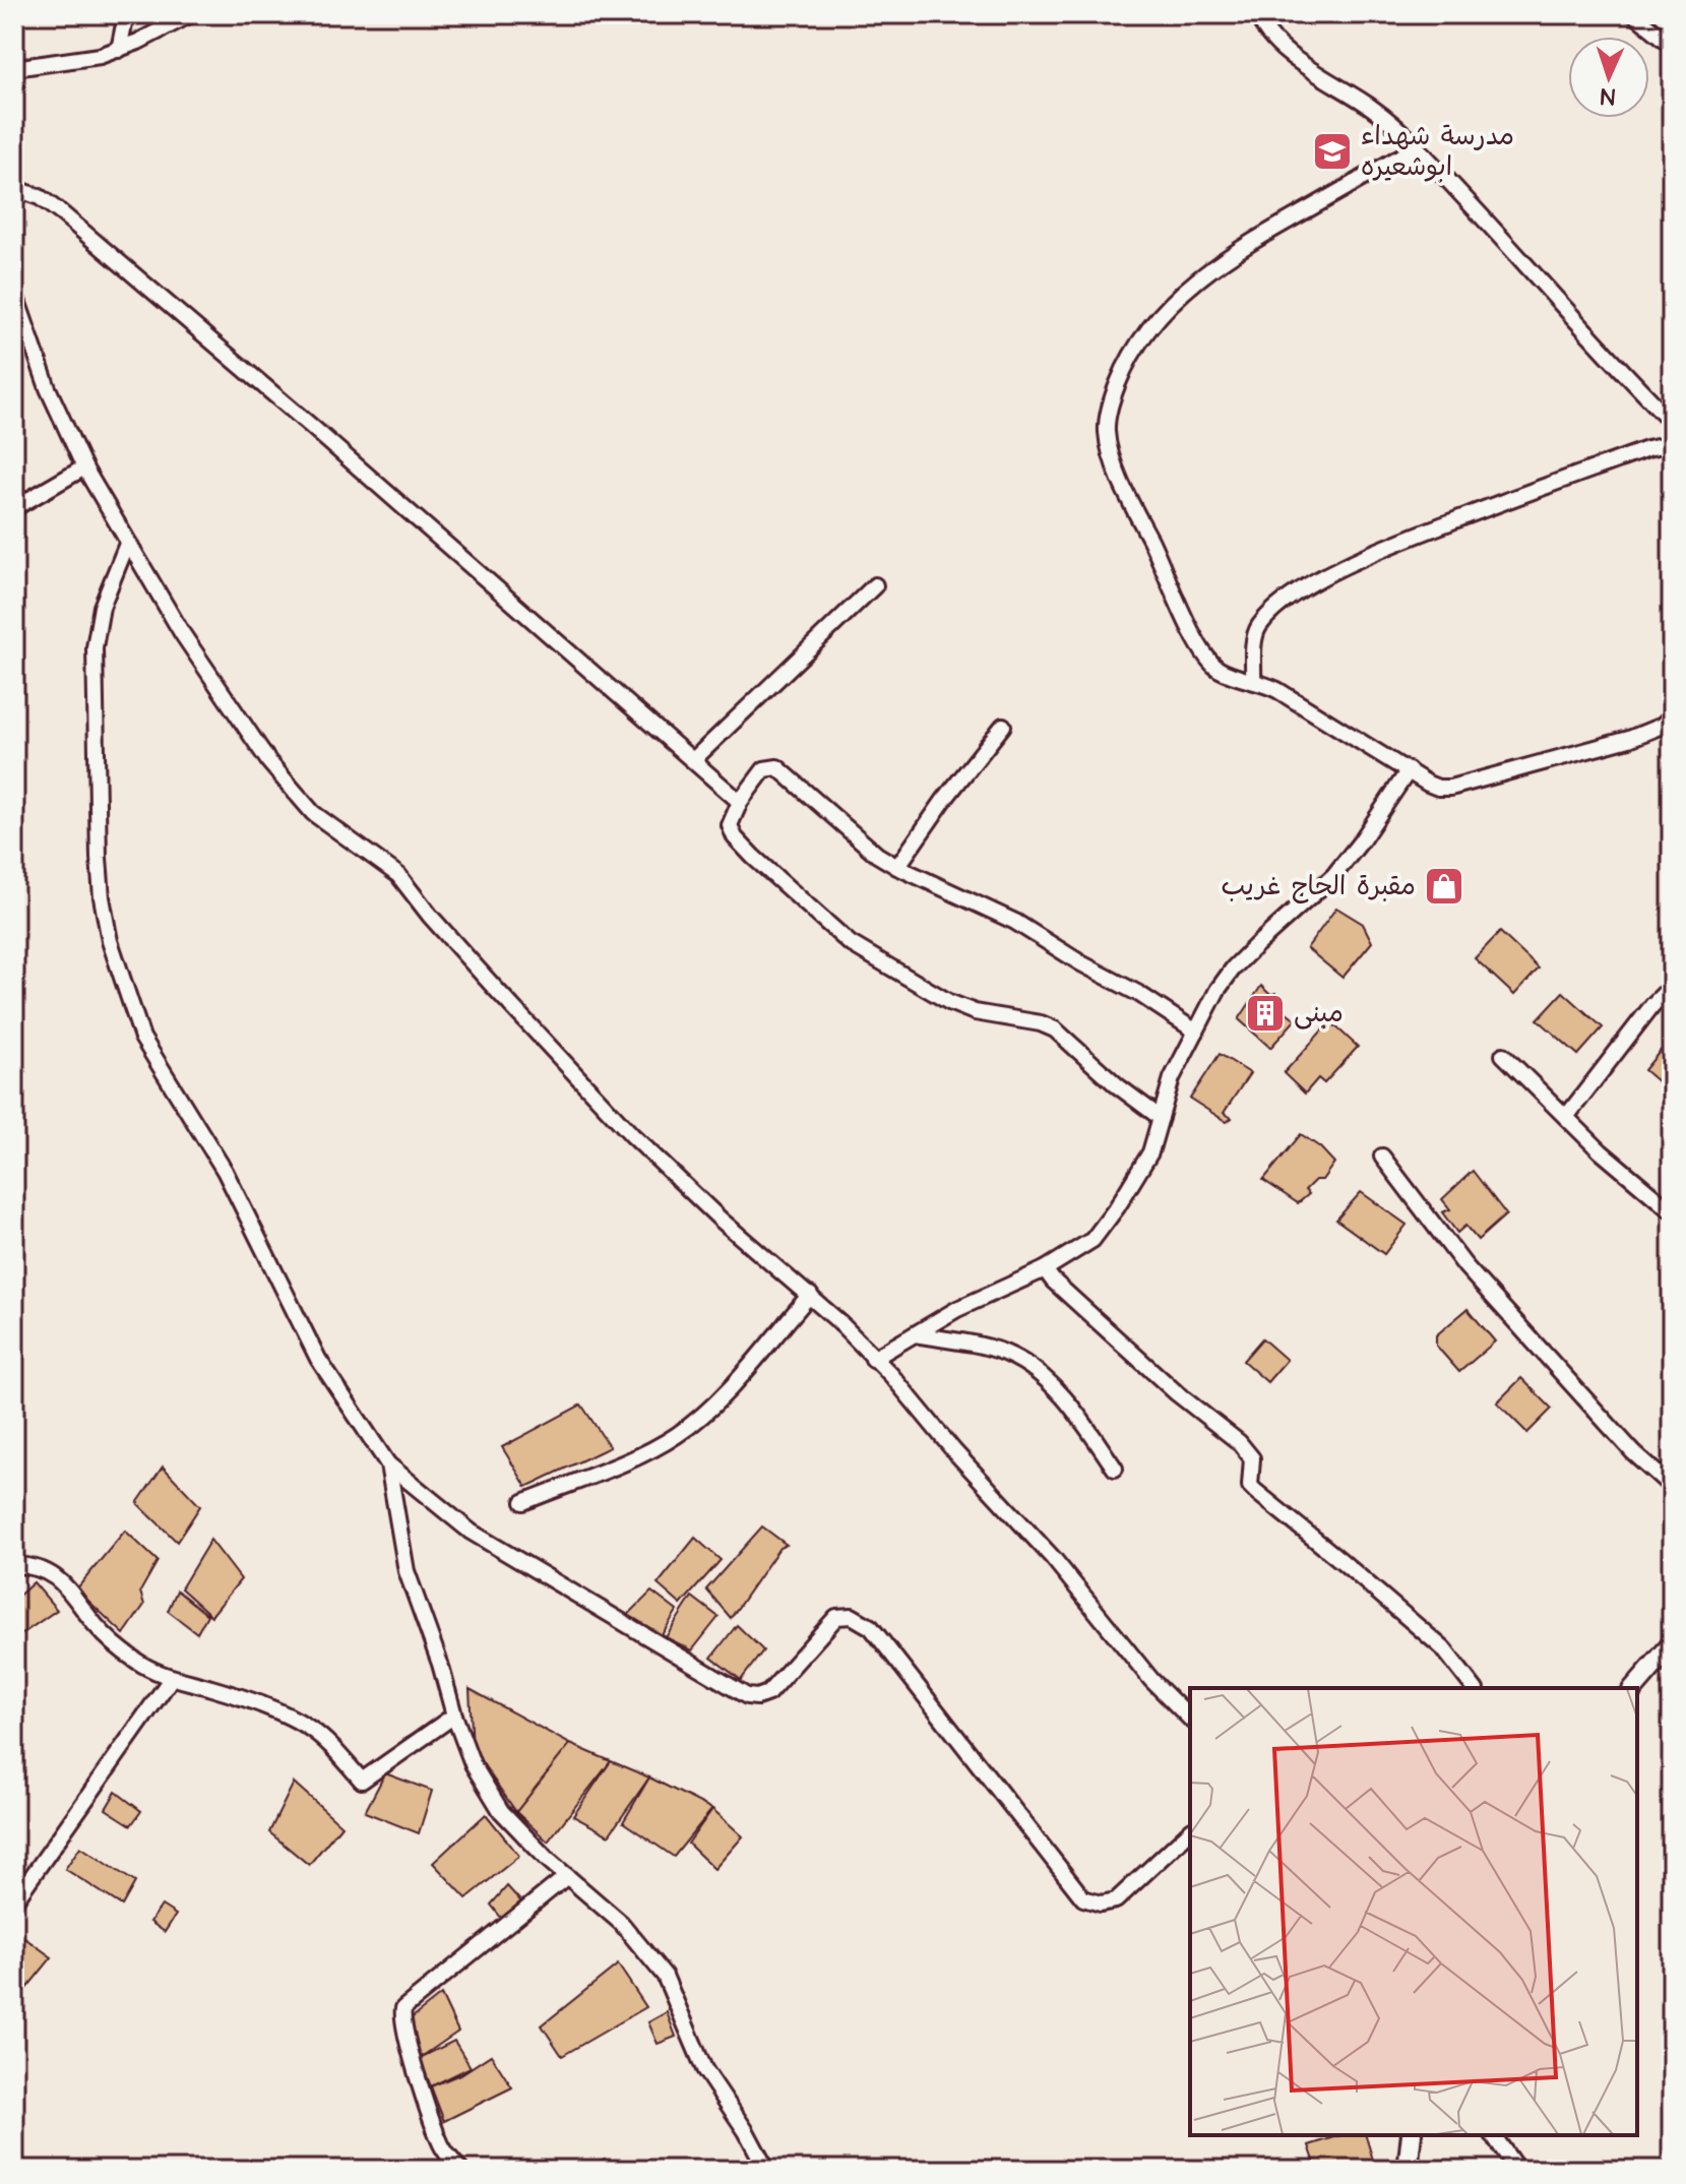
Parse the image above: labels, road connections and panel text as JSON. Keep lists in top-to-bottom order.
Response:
{
  "places": {
    "school or university": ["مدرسة شهداء ابوشعيره"],
    "shop": ["مقبرة الحاج غريب"],
    "building": ["مبنى"]
  },
  "north": "bottom"
}
